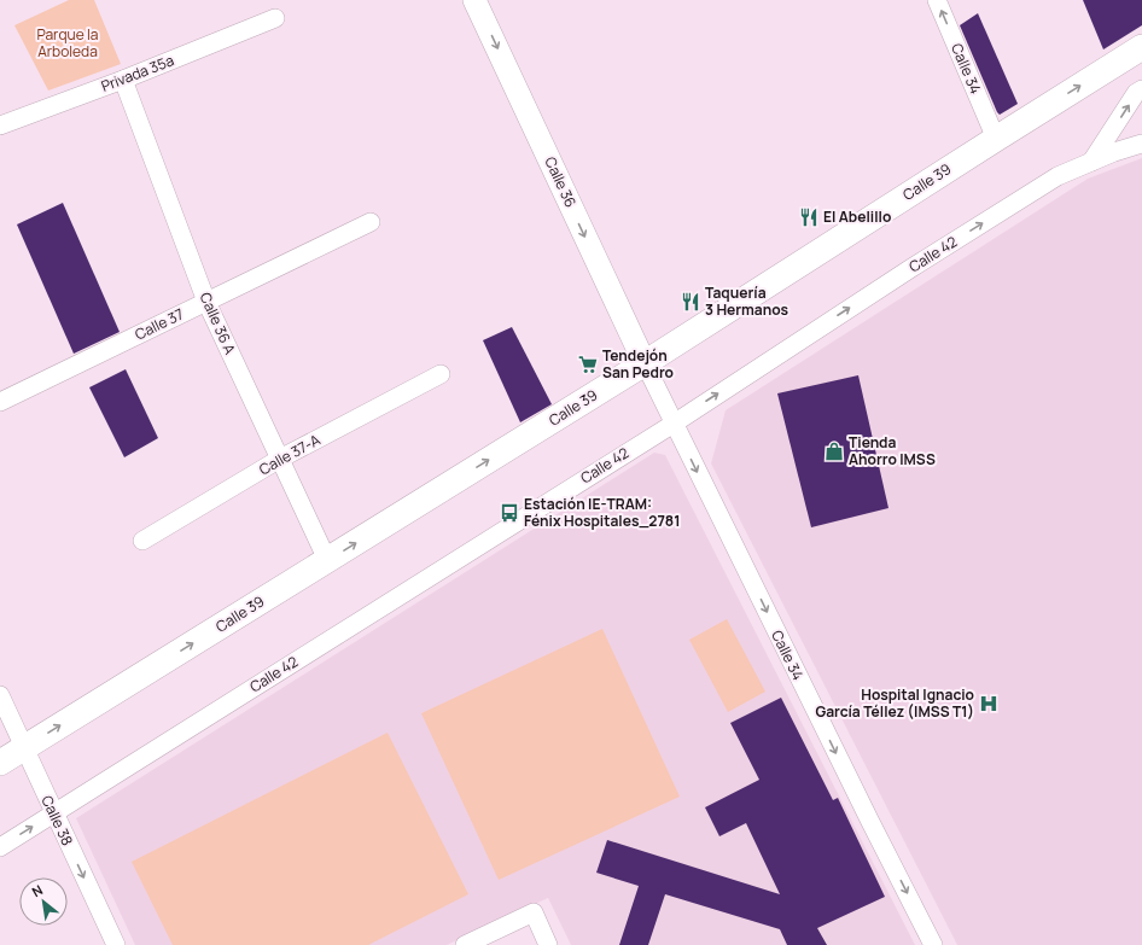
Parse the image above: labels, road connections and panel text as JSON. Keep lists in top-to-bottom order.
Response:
{
  "streets": {
    "main road": ["Calle 39"],
    "street": [
      "Calle 34",
      "Privada 35a",
      "Calle 36",
      "Calle 42",
      "Calle 36 A",
      "Calle 37",
      "Calle 37-A",
      "Calle 38"
    ]
  },
  "crossings": [
    ["Calle 34", "Calle 36"],
    ["Calle 34", "Calle 39"],
    ["Calle 34", "Calle 42"],
    ["Privada 35a", "Calle 36 A"],
    ["Calle 36", "Calle 39"],
    ["Calle 39", "Calle 36 A"],
    ["Calle 39", "Calle 38"],
    ["Calle 42", "Calle 38"],
    ["Calle 36 A", "Calle 37"],
    ["Calle 36 A", "Calle 37-A"]
  ],
  "one_way": [
    "Calle 36",
    "Calle 39",
    "Calle 42",
    "Calle 38"
  ],
  "parks": ["Parque la Arboleda"],
  "places": {
    "restaurant": ["El Abelillo", "Taquería 3 Hermanos"],
    "supermarket": ["Tendejón San Pedro"],
    "shop": ["Tienda Ahorro IMSS"],
    "bus stop": ["Estación IE-TRAM: Fénix Hospitales_2781"],
    "hospital": ["Hospital Ignacio García Téllez (IMSS T1)"]
  },
  "north": "top left"
}
